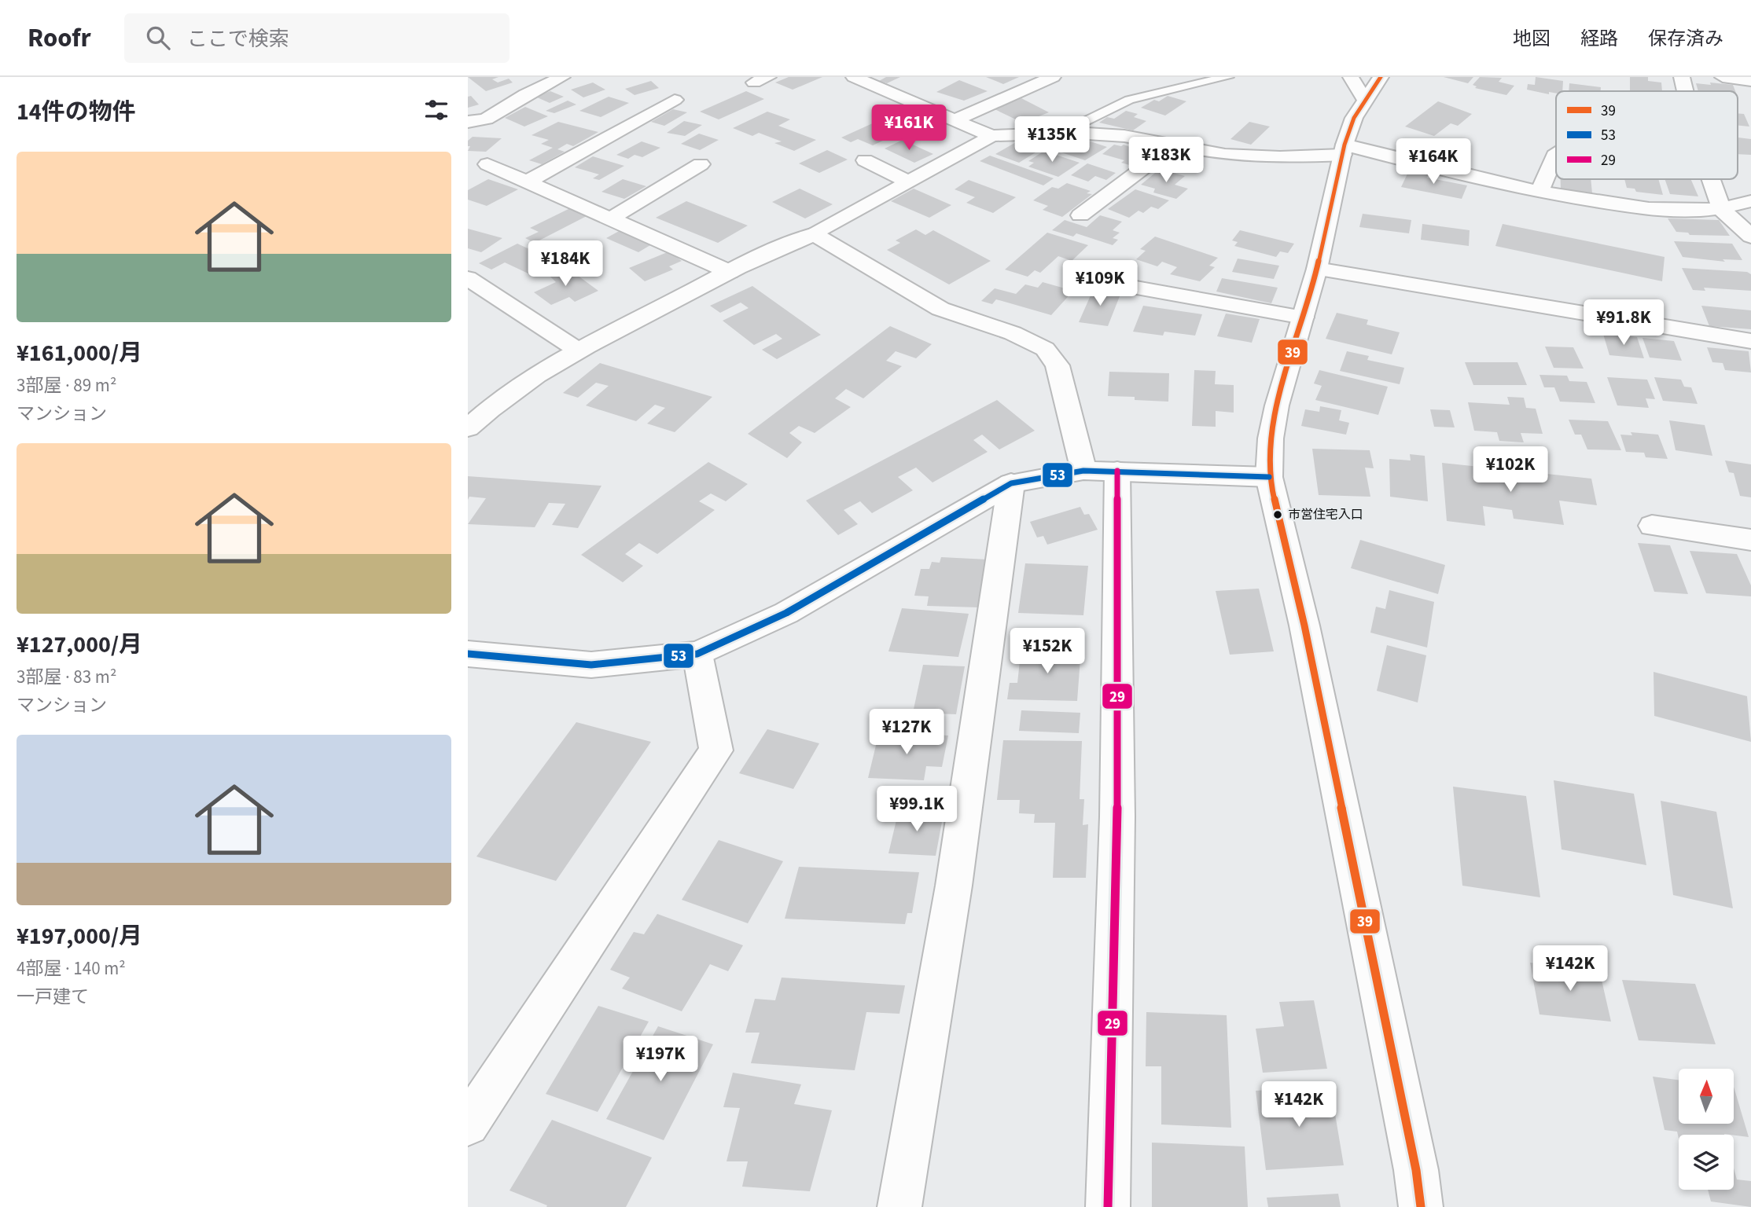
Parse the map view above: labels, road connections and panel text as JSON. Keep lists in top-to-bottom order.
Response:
{
  "places": ["市営住宅入口"],
  "lines": ["transit line 39", "transit line 53", "transit line 29"],
  "legend": ["39", "53", "29"],
  "north": "top",
  "page": {
    "header": "Roofr",
    "search": "ここで検索",
    "nav": ["地図", "経路", "保存済み"],
    "heading": "14件の物件",
    "price": [
      "¥161K",
      "¥135K",
      "¥183K",
      "¥164K",
      "¥184K",
      "¥109K",
      "¥91.8K",
      "¥102K",
      "¥152K",
      "¥127K",
      "¥99.1K",
      "¥142K",
      "¥197K",
      "¥142K"
    ],
    "list": [
      {
        "name": "¥161,000/月",
        "note": "3部屋 · 89 m² · マンション"
      },
      {
        "name": "¥127,000/月",
        "note": "3部屋 · 83 m² · マンション"
      },
      {
        "name": "¥197,000/月",
        "note": "4部屋 · 140 m² · 一戸建て"
      }
    ]
  }
}
